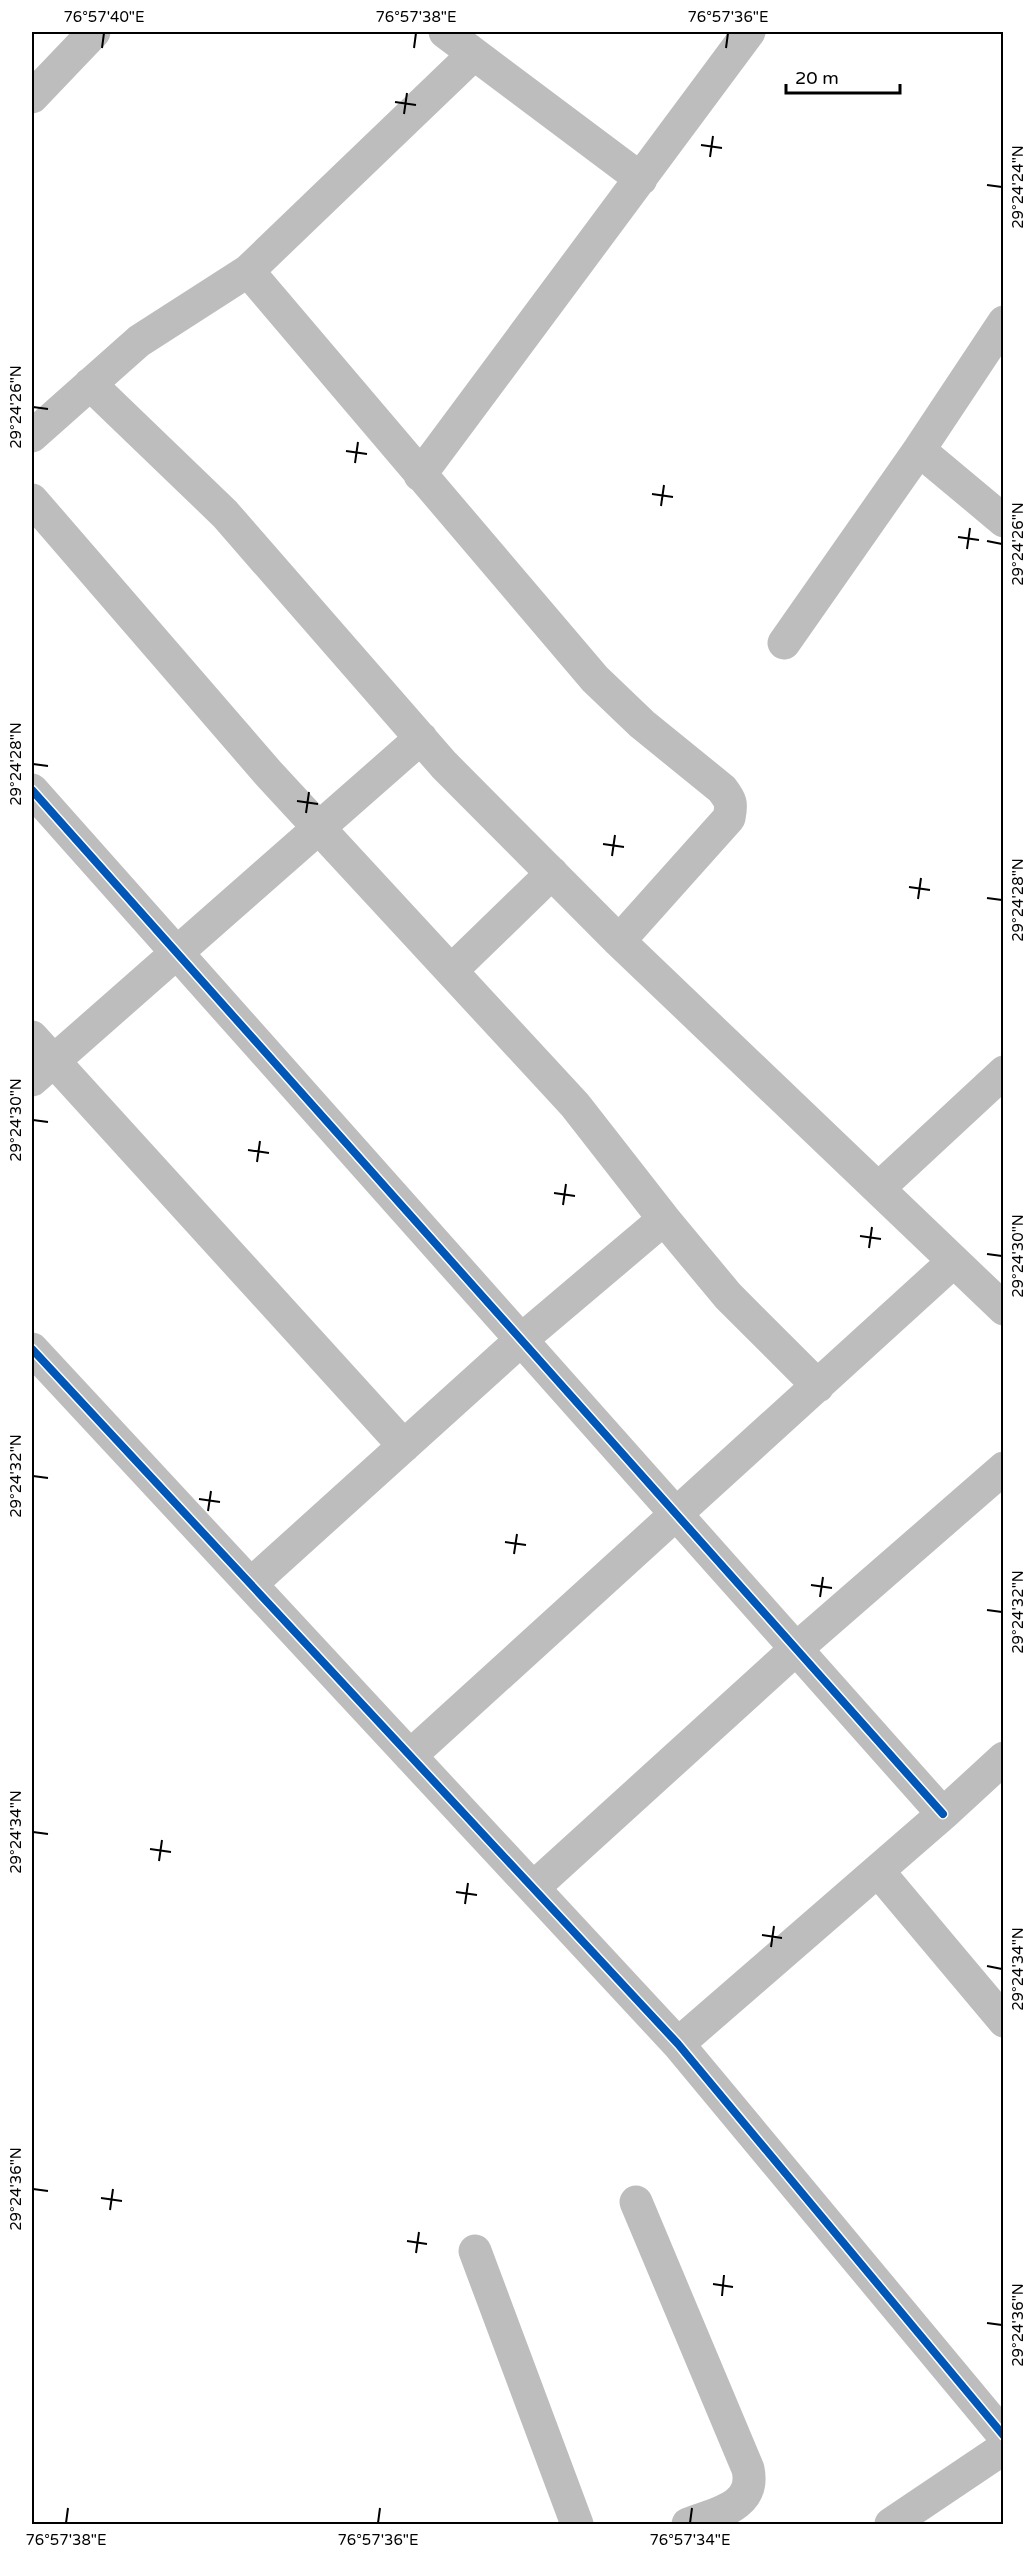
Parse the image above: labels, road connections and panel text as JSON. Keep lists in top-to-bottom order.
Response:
{
  "scale_bar": "20 m",
  "coordinates": [
    "76°57'40\"E",
    "76°57'38\"E",
    "76°57'36\"E",
    "29°24'24\"N",
    "29°24'26\"N",
    "29°24'28\"N",
    "29°24'30\"N",
    "29°24'32\"N",
    "29°24'34\"N",
    "29°24'36\"N",
    "76°57'34\"E"
  ]
}
